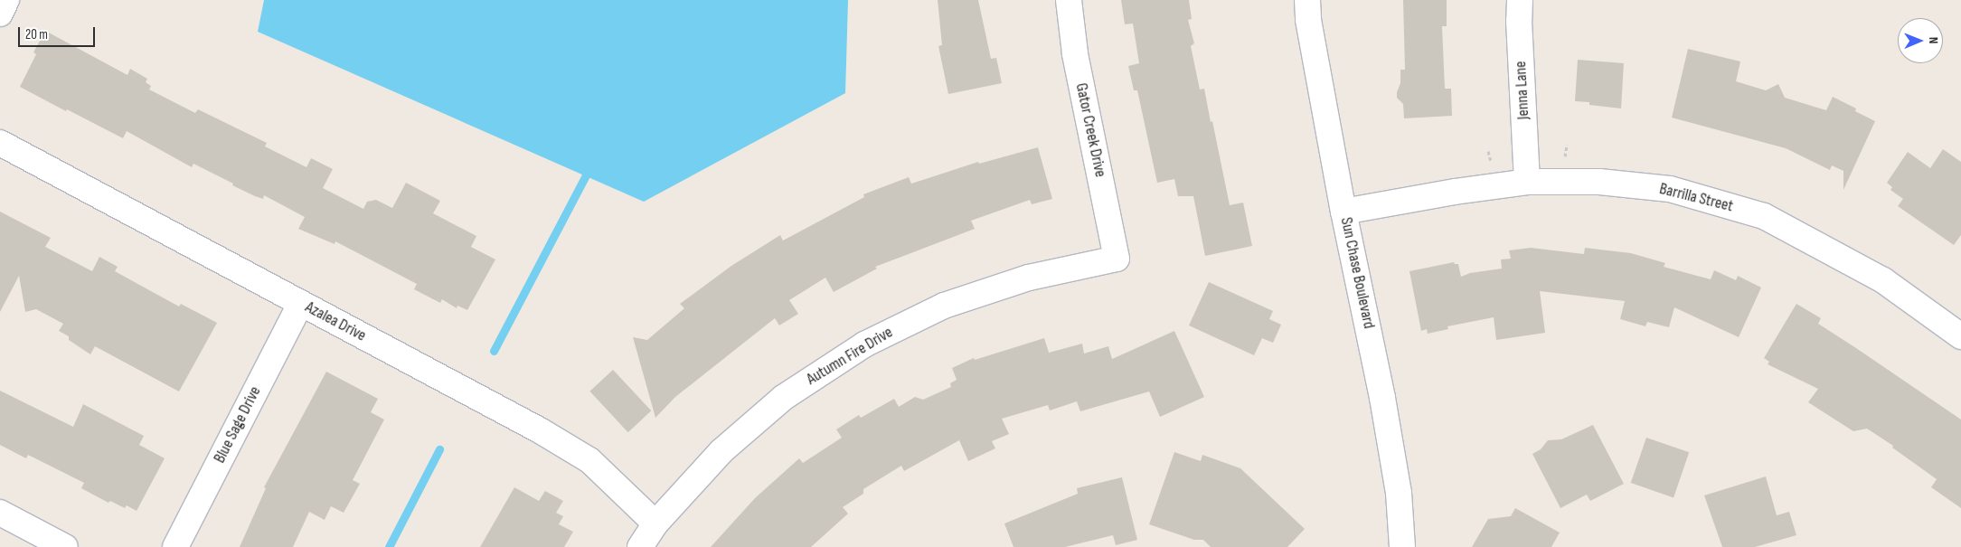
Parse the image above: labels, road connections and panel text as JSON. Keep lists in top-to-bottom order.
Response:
{
  "streets": {
    "street": [
      "Jenna Lane",
      "Gator Creek Drive",
      "Barrilla Street",
      "Sun Chase Boulevard",
      "Azalea Drive",
      "Autumn Fire Drive",
      "Blue Sage Drive"
    ]
  },
  "crossings": [
    ["Jenna Lane", "Barrilla Street"],
    ["Gator Creek Drive", "Autumn Fire Drive"],
    ["Barrilla Street", "Sun Chase Boulevard"],
    ["Azalea Drive", "Autumn Fire Drive"],
    ["Azalea Drive", "Blue Sage Drive"]
  ],
  "scale_bar": "20 m",
  "north": "right"
}
